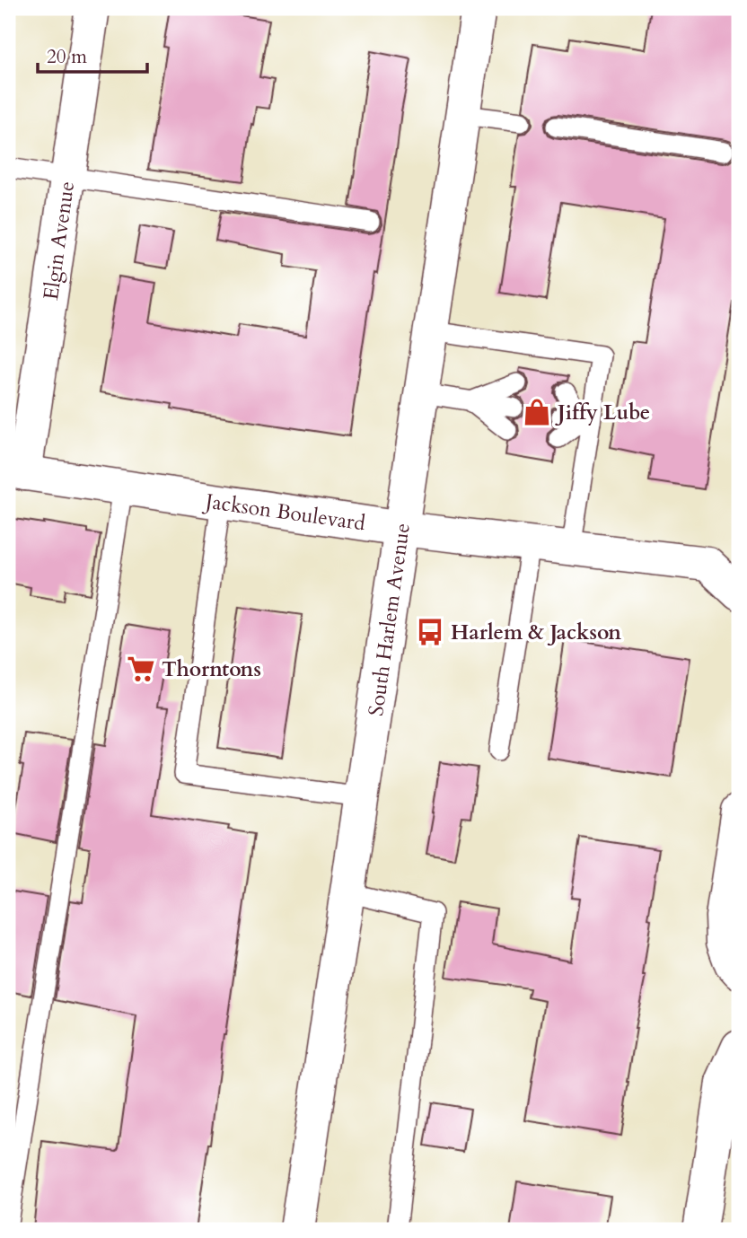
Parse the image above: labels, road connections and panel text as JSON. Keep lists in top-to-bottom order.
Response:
{
  "streets": {
    "street": ["Elgin Avenue", "Jackson Boulevard", "South Harlem Avenue"]
  },
  "crossings": [
    ["Elgin Avenue", "Jackson Boulevard"],
    ["Jackson Boulevard", "South Harlem Avenue"]
  ],
  "places": {
    "shop": ["Jiffy Lube"],
    "bus stop": ["Harlem & Jackson"],
    "supermarket": ["Thorntons"]
  },
  "scale_bar": "20 m"
}
